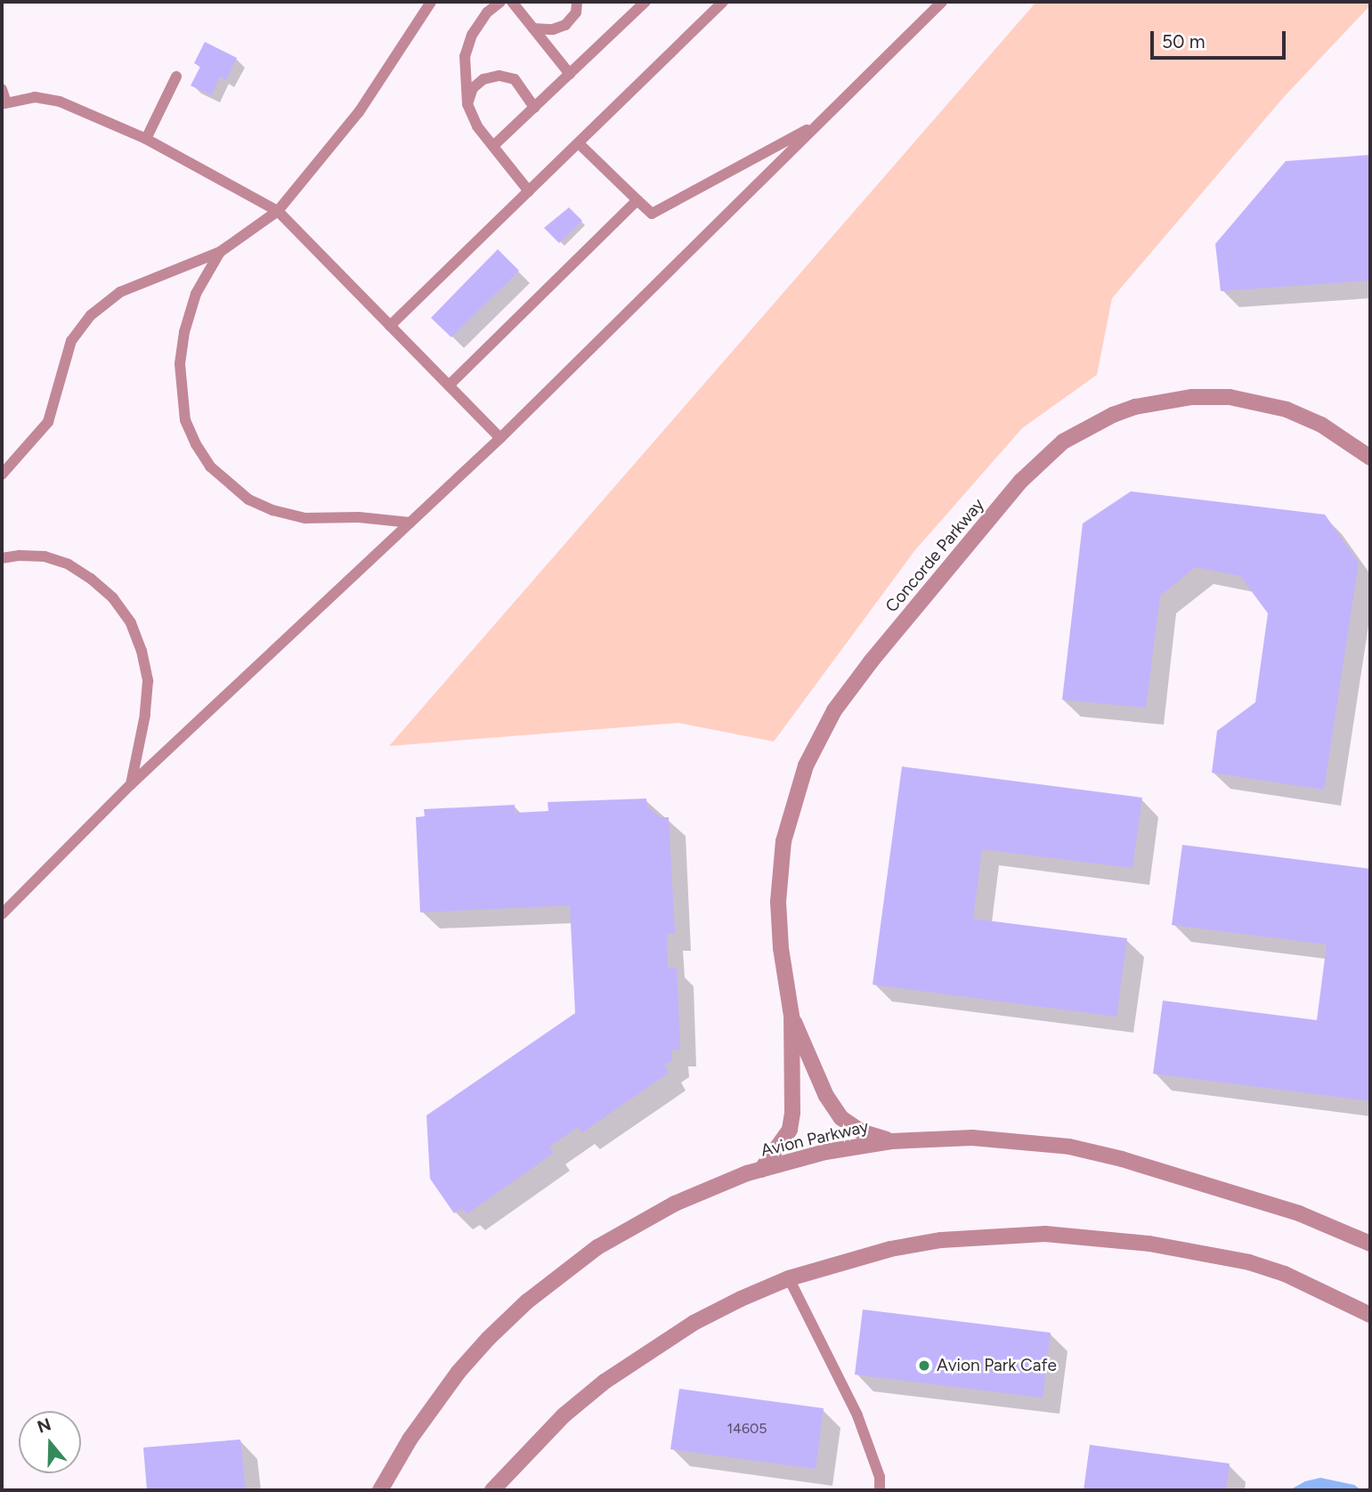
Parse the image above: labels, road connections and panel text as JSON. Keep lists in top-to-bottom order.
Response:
{
  "streets": {
    "street": ["Concorde Parkway", "Avion Parkway"]
  },
  "crossings": [
    ["Concorde Parkway", "Avion Parkway"]
  ],
  "places": ["Avion Park Cafe"],
  "house_numbers": ["14605"],
  "scale_bar": "50 m",
  "north": "top"
}
